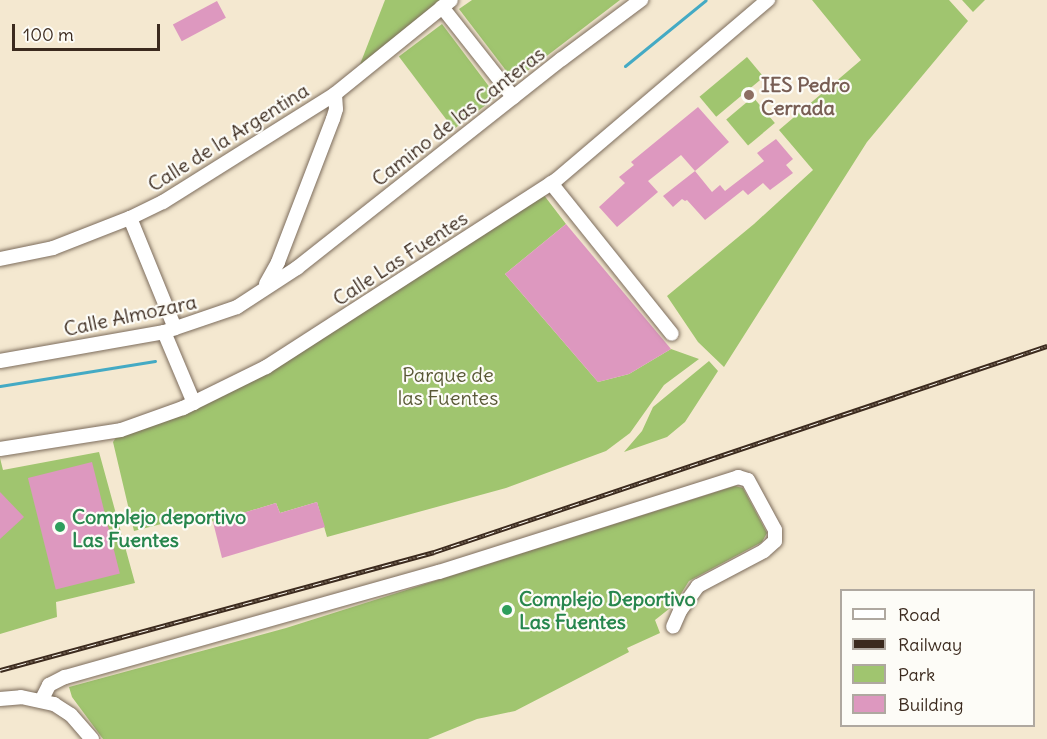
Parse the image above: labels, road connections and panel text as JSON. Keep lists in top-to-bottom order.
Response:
{
  "streets": {
    "street": [
      "Camino de las Canteras",
      "Calle de la Argentina",
      "Calle Las Fuentes",
      "Calle Almozara"
    ]
  },
  "crossings": [
    ["Camino de las Canteras", "Calle Almozara"]
  ],
  "parks": ["Parque de las Fuentes"],
  "places": ["IES Pedro Cerrada", "Complejo deportivo Las Fuentes", "Complejo Deportivo Las Fuentes"],
  "legend": [
    "Road",
    "Railway",
    "Park",
    "Building"
  ],
  "scale_bar": "100 m"
}
